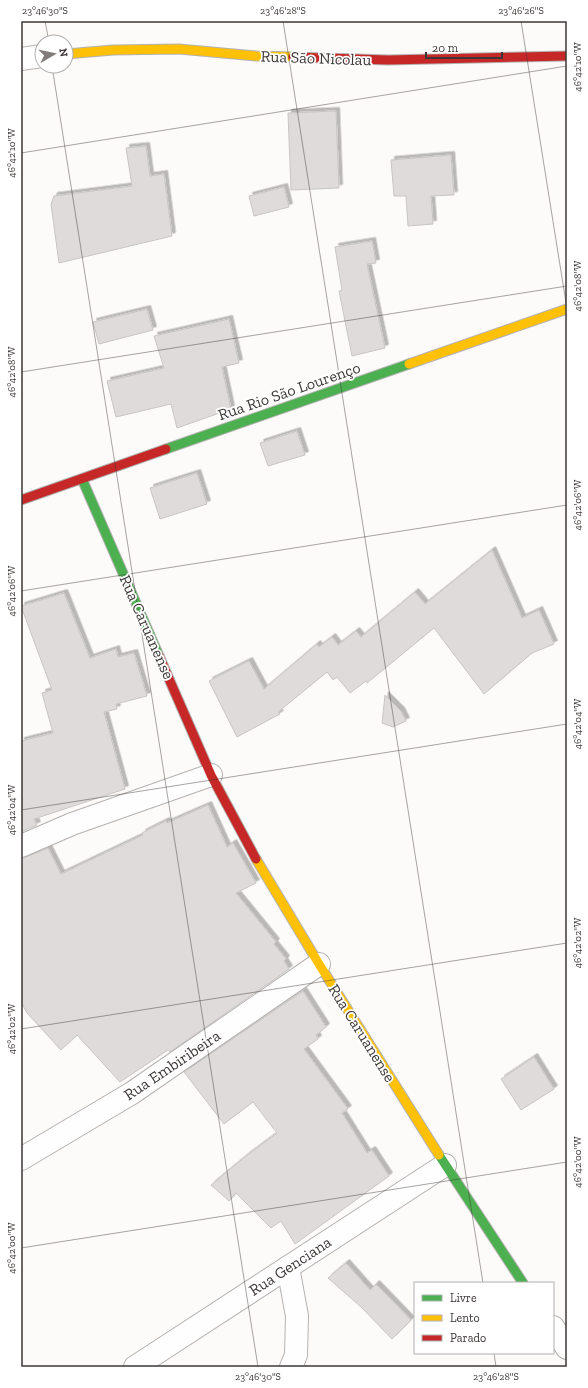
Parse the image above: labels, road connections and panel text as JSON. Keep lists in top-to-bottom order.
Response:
{
  "streets": {
    "street": [
      "Rua São Nicolau",
      "Rua Rio São Lourenço",
      "Rua Caruanense",
      "Rua Embiribeira",
      "Rua Genciana"
    ]
  },
  "crossings": [
    ["Rua Rio São Lourenço", "Rua Caruanense"],
    ["Rua Caruanense", "Rua Embiribeira"],
    ["Rua Caruanense", "Rua Genciana"]
  ],
  "legend": ["Livre", "Lento", "Parado"],
  "scale_bar": "20 m",
  "north": "right",
  "coordinates": [
    "23°46'30\"S",
    "23°46'28\"S",
    "23°46'26\"S",
    "46°42'10\"W",
    "46°42'08\"W",
    "46°42'06\"W",
    "46°42'04\"W",
    "46°42'02\"W",
    "46°42'00\"W"
  ]
}
